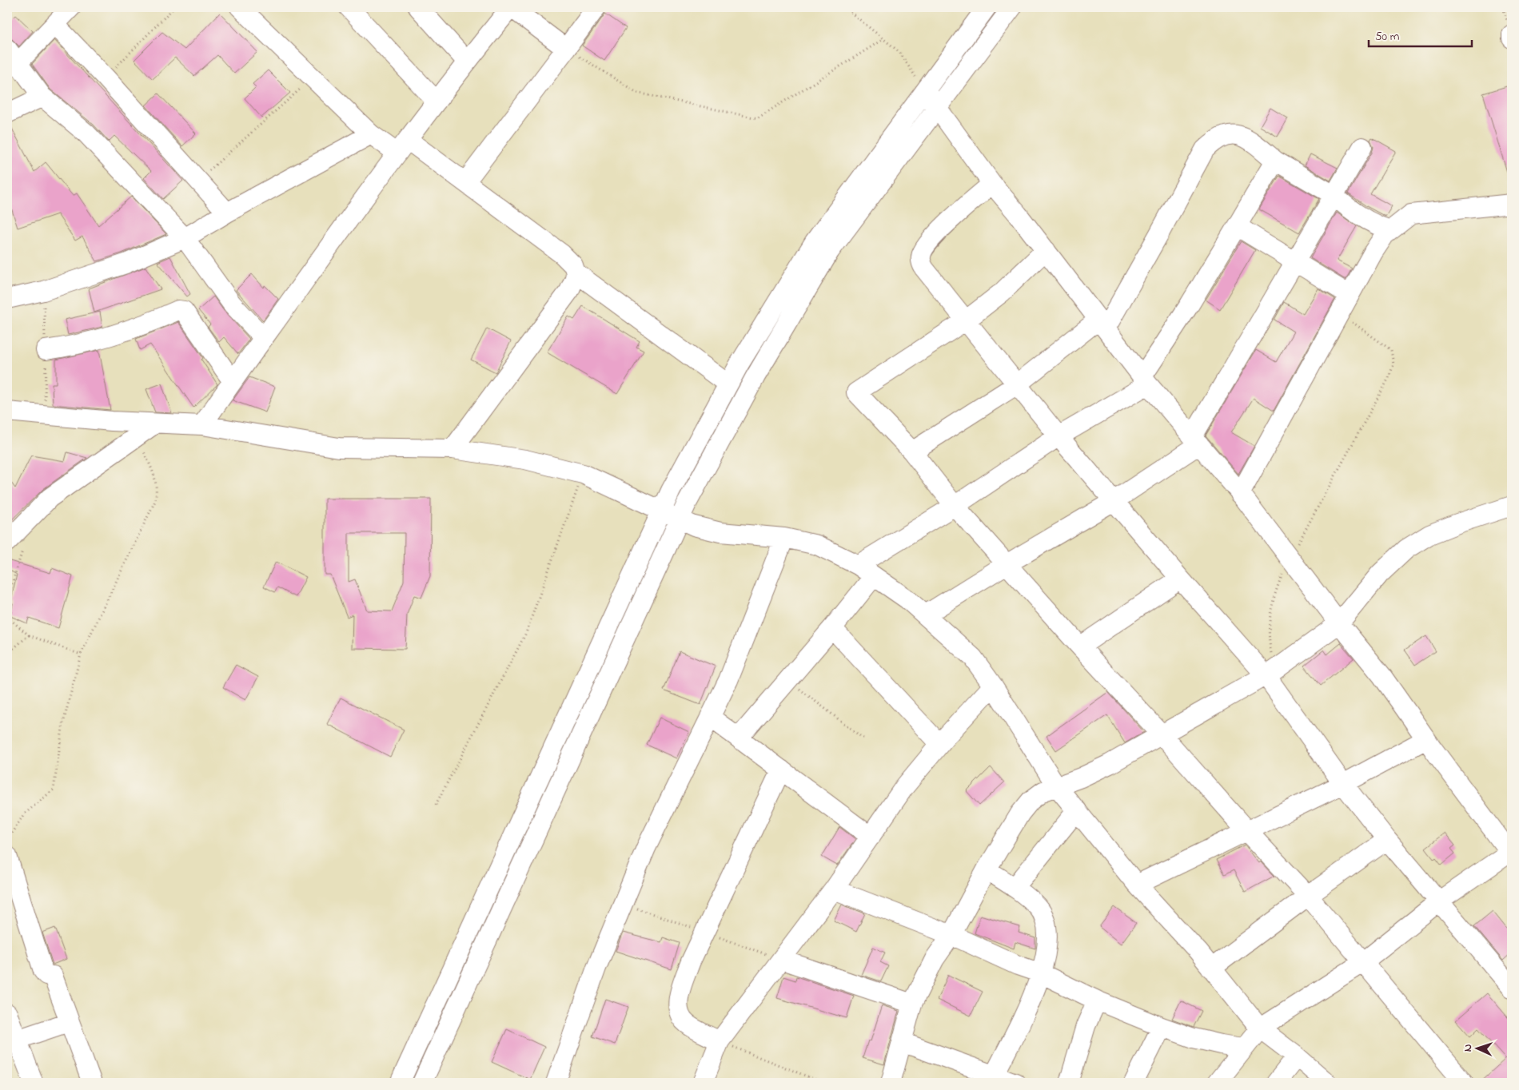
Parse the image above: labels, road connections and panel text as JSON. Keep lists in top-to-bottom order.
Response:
{
  "scale_bar": "50 m",
  "north": "left"
}
